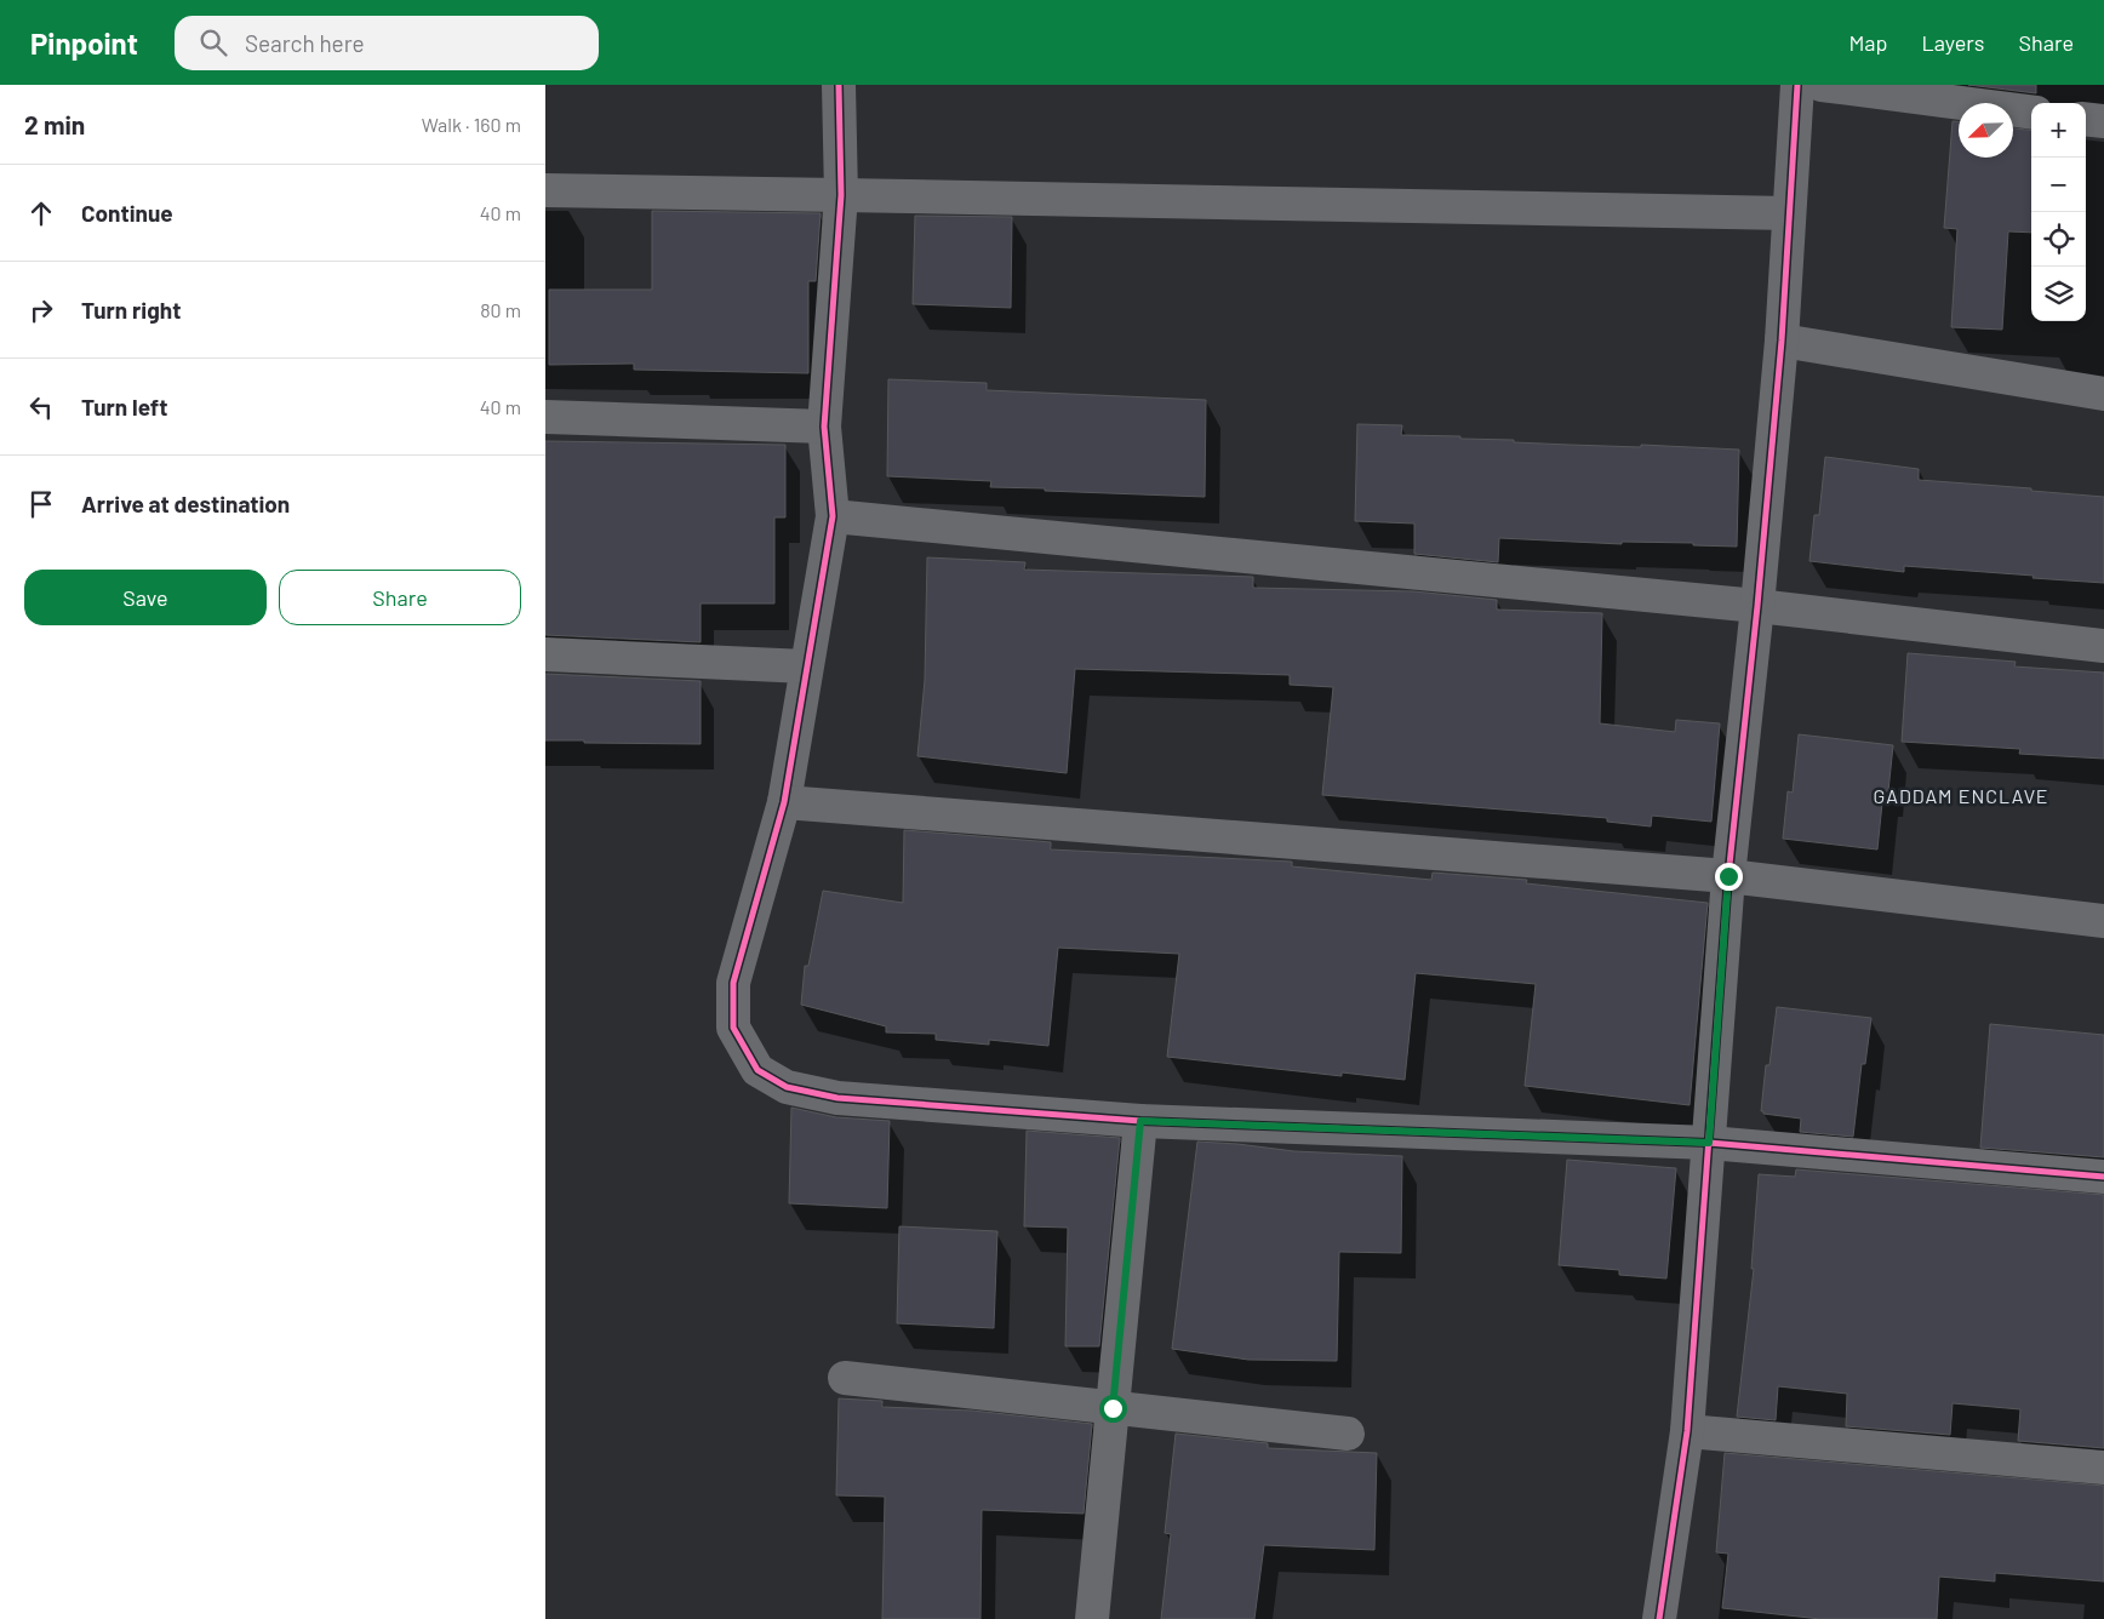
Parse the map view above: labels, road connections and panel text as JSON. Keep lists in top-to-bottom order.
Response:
{
  "districts": ["GADDAM ENCLAVE"],
  "north": "bottom left",
  "page": {
    "header": "Pinpoint",
    "search": "Search here",
    "nav": ["Map", "Layers", "Share"],
    "heading": ["2 min", "Walk · 160 m"],
    "map_buttons": ["+", "−"],
    "list": [
      ["Continue", "40 m"],
      ["Turn right", "80 m"],
      ["Turn left", "40 m"],
      "Arrive at destination"
    ],
    "buttons": ["Save", "Share"]
  }
}
